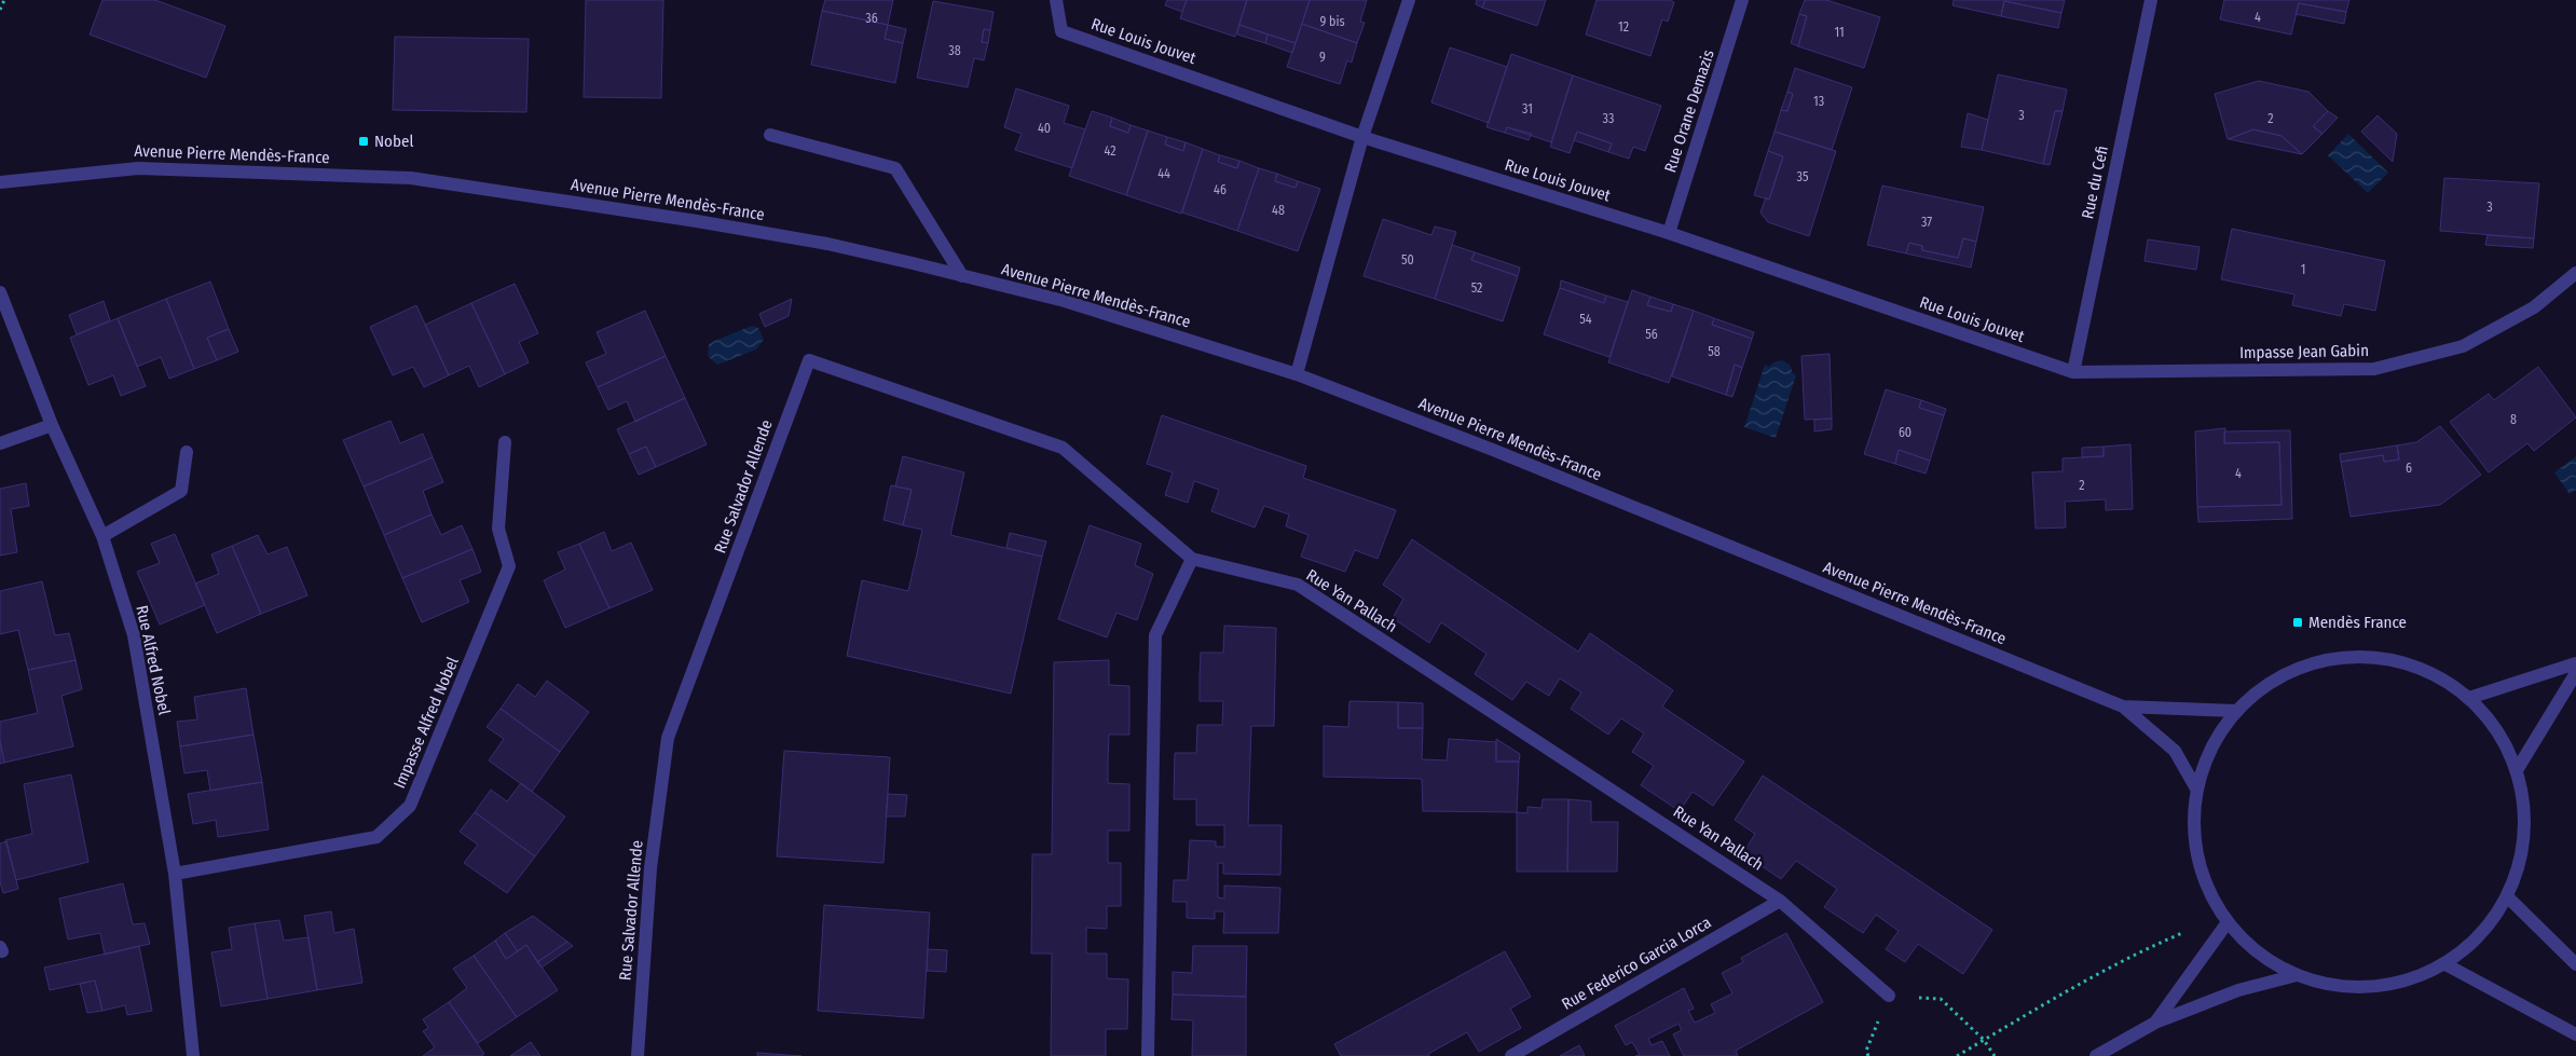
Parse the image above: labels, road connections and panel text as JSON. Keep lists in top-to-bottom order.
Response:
{
  "streets": {
    "street": [
      "Rue Louis Jouvet",
      "Rue Orane Demazis",
      "Avenue Pierre Mendès-France",
      "Rue du Cefi",
      "Impasse Jean Gabin",
      "Rue Salvador Allende",
      "Rue Yan Pallach",
      "Rue Alfred Nobel",
      "Impasse Alfred Nobel",
      "Rue Federico Garcia Lorca"
    ]
  },
  "crossings": [
    ["Rue Louis Jouvet", "Rue Orane Demazis"],
    ["Rue Louis Jouvet", "Rue du Cefi"],
    ["Rue Louis Jouvet", "Impasse Jean Gabin"],
    ["Rue du Cefi", "Impasse Jean Gabin"],
    ["Rue Salvador Allende", "Rue Yan Pallach"],
    ["Rue Yan Pallach", "Rue Federico Garcia Lorca"],
    ["Rue Alfred Nobel", "Impasse Alfred Nobel"]
  ],
  "places": {
    "transit": ["Nobel", "Mendès France"]
  },
  "house_numbers": [
    "4",
    "36",
    "9 bis",
    "12",
    "11",
    "38",
    "9",
    "13",
    "31",
    "3",
    "33",
    "2",
    "40",
    "42",
    "44",
    "35",
    "46",
    "3",
    "48",
    "37",
    "50",
    "1",
    "52",
    "54",
    "56",
    "58",
    "8",
    "60",
    "6",
    "4",
    "2"
  ]
}
